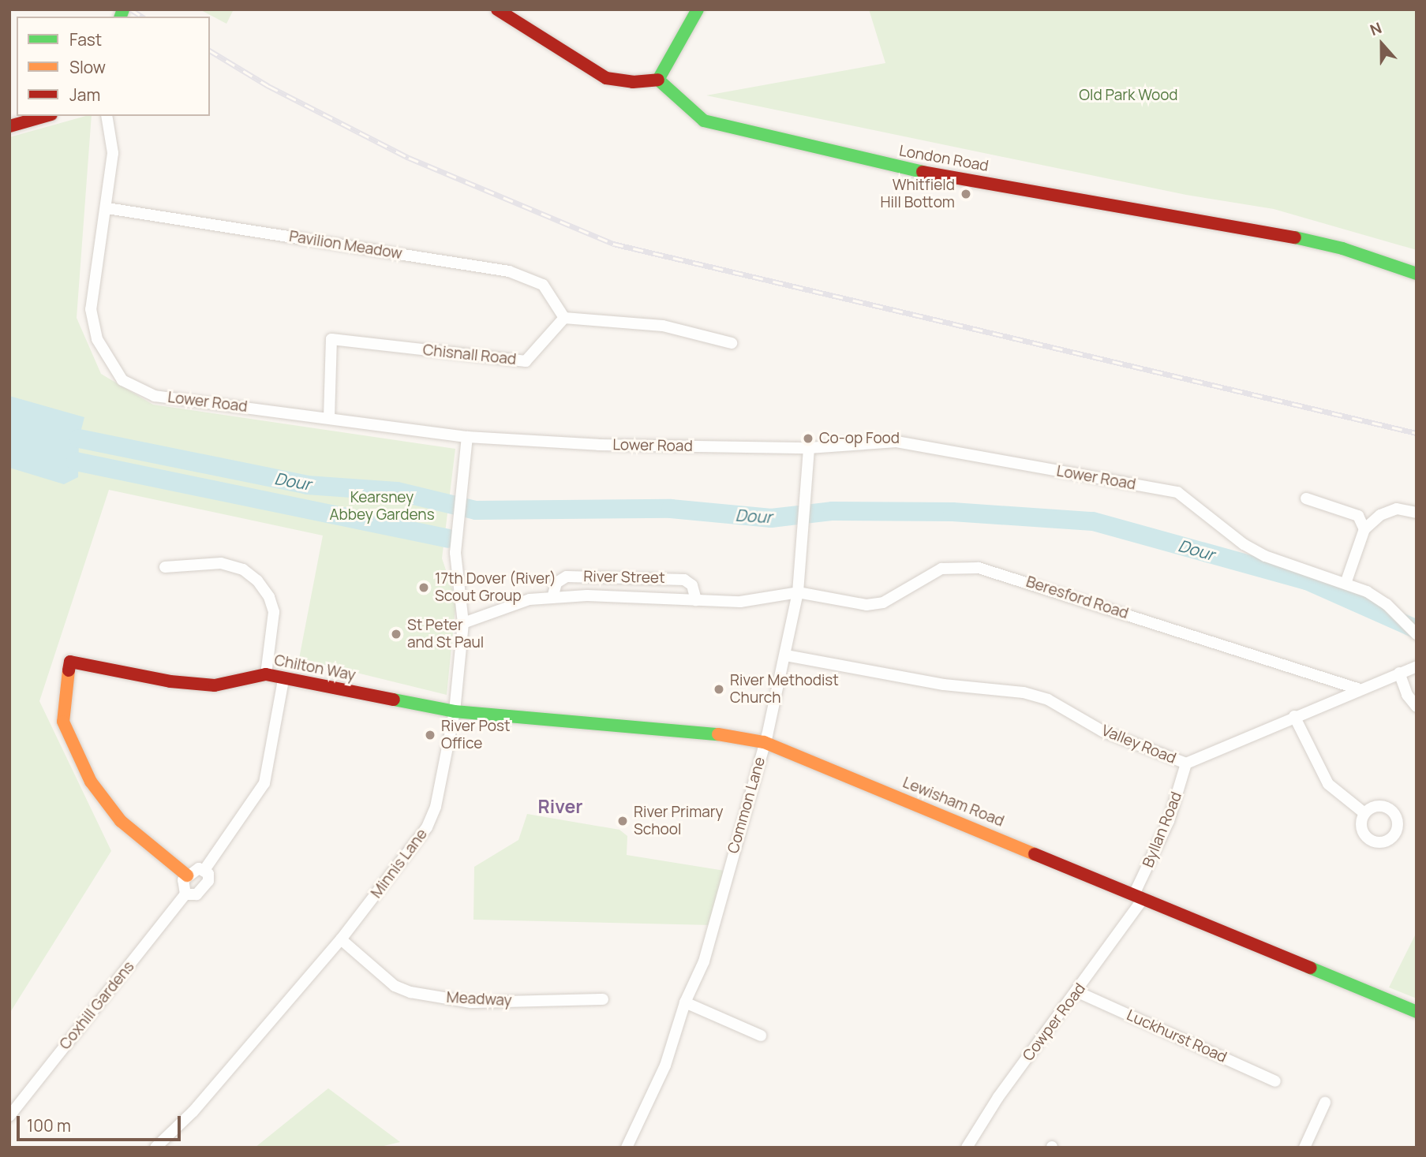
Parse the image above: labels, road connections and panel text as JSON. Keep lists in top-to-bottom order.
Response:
{
  "streets": {
    "street": [
      "London Road",
      "Pavilion Meadow",
      "Chisnall Road",
      "Lower Road",
      "River Street",
      "Beresford Road",
      "Chilton Way",
      "Valley Road",
      "Lewisham Road",
      "Common Lane",
      "Byllan Road",
      "Minnis Lane",
      "Meadway",
      "Coxhill Gardens",
      "Cowper Road",
      "Luckhurst Road"
    ]
  },
  "crossings": [
    ["Pavilion Meadow", "Chisnall Road"],
    ["Pavilion Meadow", "Lower Road"],
    ["Chisnall Road", "Lower Road"],
    ["Lower Road", "Common Lane"],
    ["Lower Road", "Minnis Lane"],
    ["River Street", "Beresford Road"],
    ["River Street", "Common Lane"],
    ["River Street", "Minnis Lane"],
    ["Beresford Road", "Valley Road"],
    ["Beresford Road", "Common Lane"],
    ["Chilton Way", "Lewisham Road"],
    ["Chilton Way", "Minnis Lane"],
    ["Chilton Way", "Coxhill Gardens"],
    ["Valley Road", "Common Lane"],
    ["Valley Road", "Byllan Road"],
    ["Lewisham Road", "Common Lane"],
    ["Lewisham Road", "Byllan Road"],
    ["Lewisham Road", "Minnis Lane"],
    ["Lewisham Road", "Cowper Road"],
    ["Byllan Road", "Cowper Road"],
    ["Minnis Lane", "Meadway"],
    ["Cowper Road", "Luckhurst Road"]
  ],
  "districts": ["River"],
  "water": ["Dour"],
  "parks": ["Old Park Wood", "Kearsney Abbey Gardens"],
  "places": [
    "Whitfield Hill Bottom",
    "Co-op Food",
    "17th Dover (River) Scout Group",
    "St Peter and St Paul",
    "River Methodist Church",
    "River Post Office",
    "River Primary School"
  ],
  "legend": ["Fast", "Slow", "Jam"],
  "scale_bar": "100 m",
  "north": "top"
}
